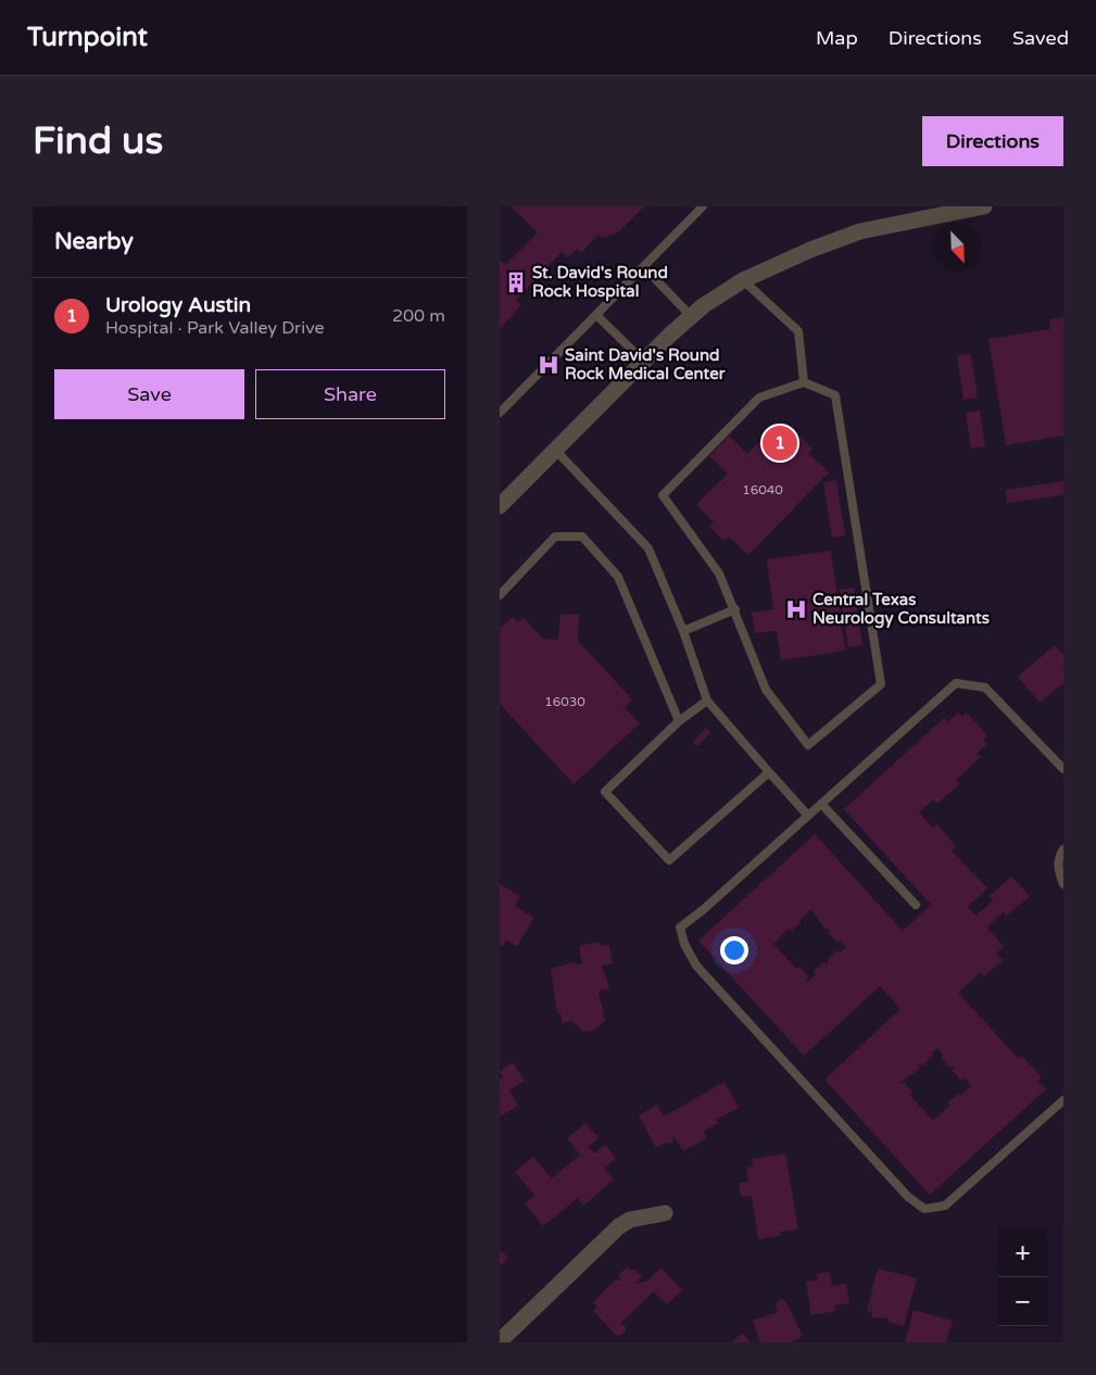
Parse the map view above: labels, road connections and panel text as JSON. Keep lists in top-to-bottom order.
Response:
{
  "places": {
    "building": ["St. David's Round Rock Hospital"],
    "hospital": ["Saint David's Round Rock Medical Center", "Central Texas Neurology Consultants"]
  },
  "house_numbers": ["16040", "16030"],
  "north": "bottom right",
  "page": {
    "header": "Turnpoint",
    "nav": ["Map", "Directions", "Saved"],
    "buttons": [
      "Directions",
      ["Save", "Share"]
    ],
    "title": "Find us",
    "heading": "Nearby",
    "list": [
      {
        "mark": "1",
        "name": "Urology Austin",
        "note": "Hospital · Park Valley Drive",
        "value": "200 m"
      }
    ],
    "pins": "1",
    "map_buttons": ["+", "−"]
  }
}
